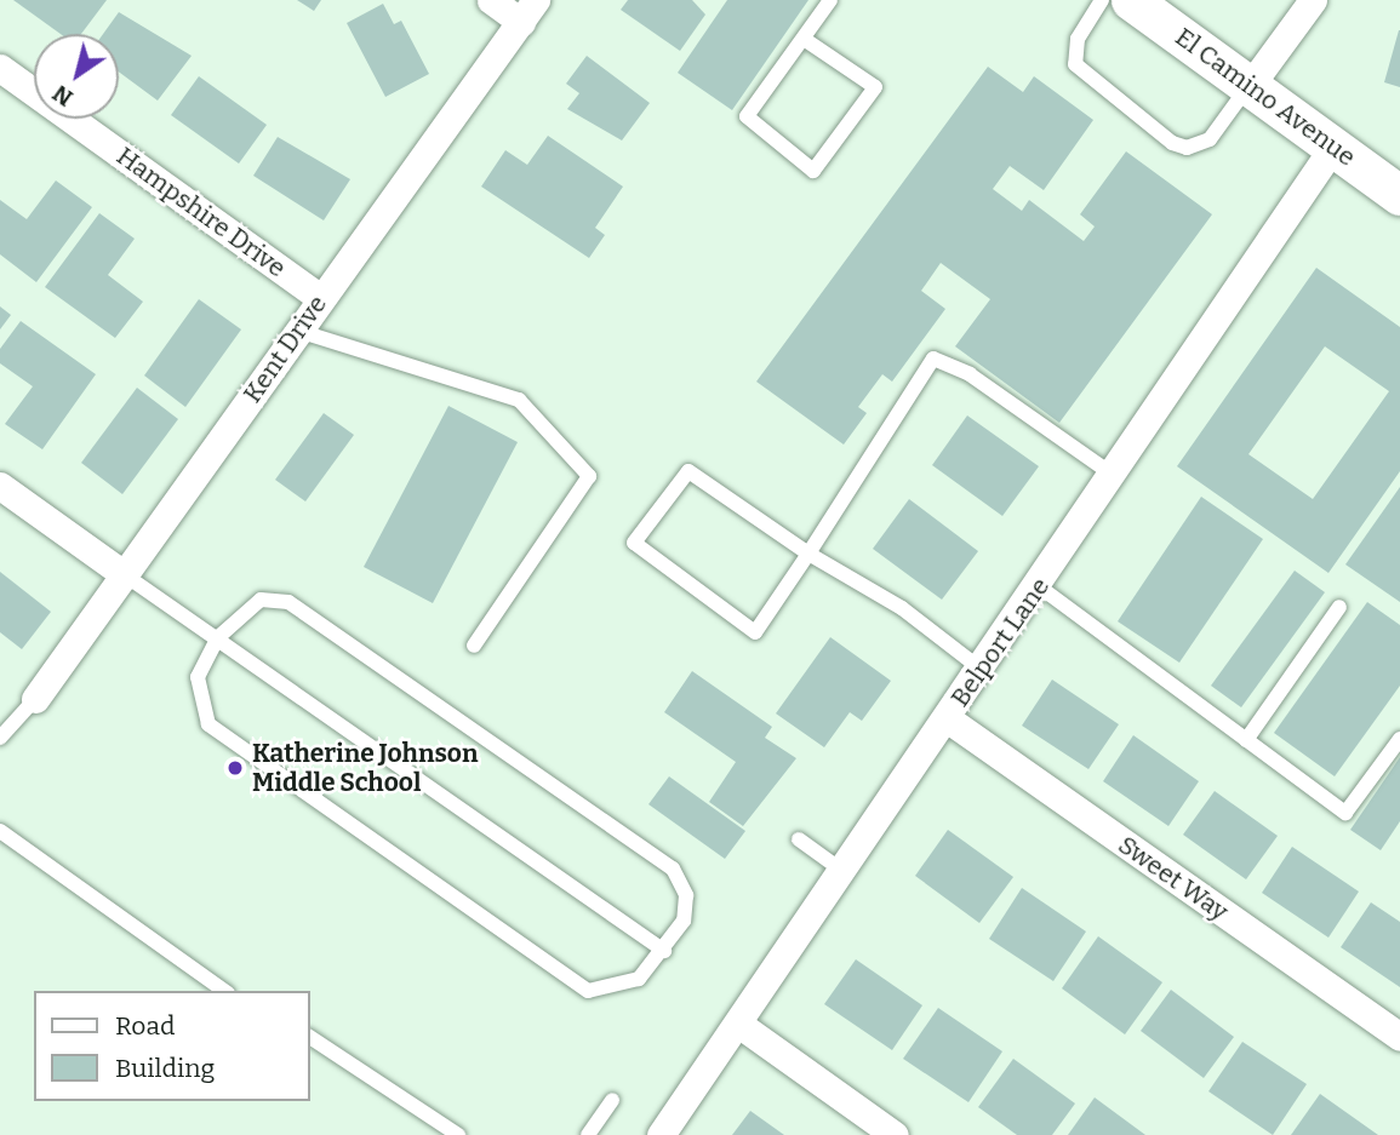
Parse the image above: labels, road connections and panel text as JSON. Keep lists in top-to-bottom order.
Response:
{
  "streets": {
    "main road": ["El Camino Avenue"],
    "street": [
      "Hampshire Drive",
      "Kent Drive",
      "Belport Lane",
      "Sweet Way"
    ]
  },
  "crossings": [
    ["El Camino Avenue", "Belport Lane"],
    ["Hampshire Drive", "Kent Drive"],
    ["Belport Lane", "Sweet Way"]
  ],
  "places": ["Katherine Johnson Middle School"],
  "legend": ["Road", "Building"],
  "north": "bottom left"
}
